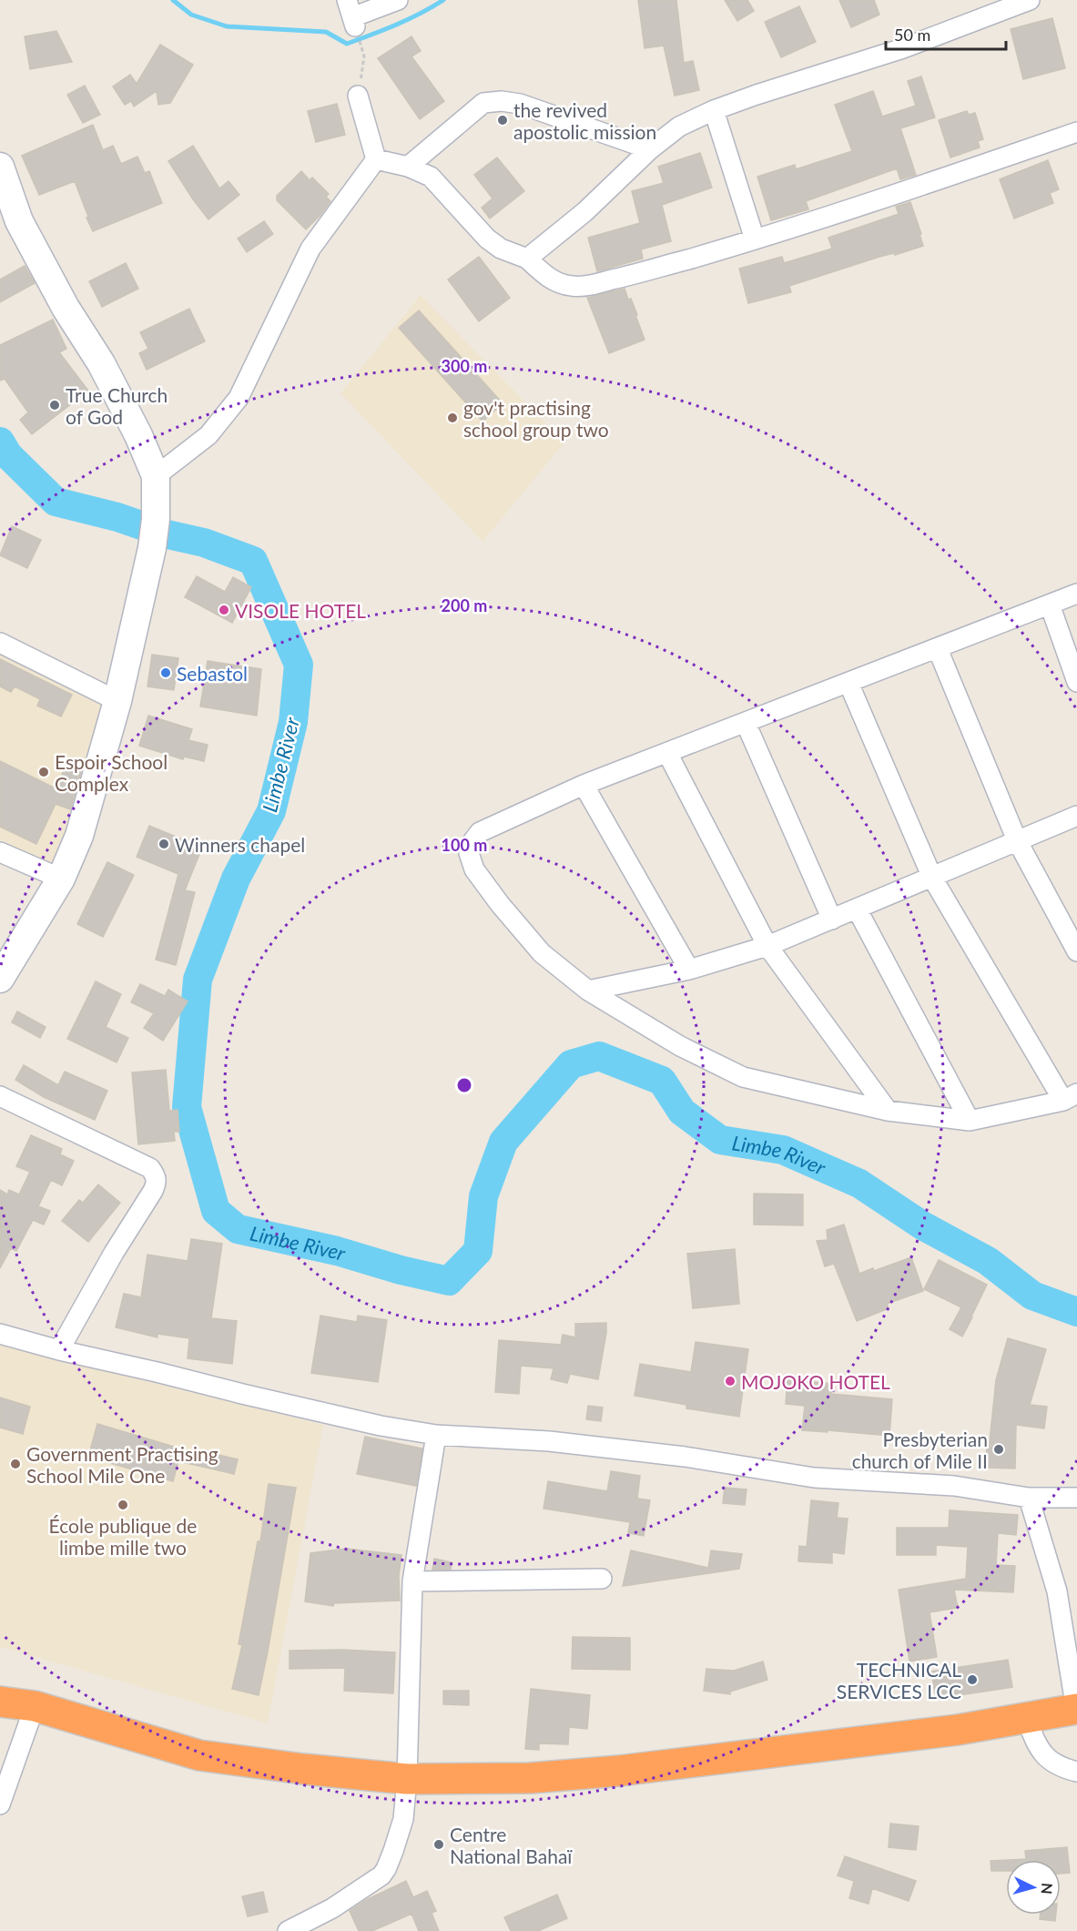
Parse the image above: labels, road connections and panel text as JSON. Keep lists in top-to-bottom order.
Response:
{
  "water": ["Limbe River"],
  "places": [
    "the revived apostolic mission",
    "True Church of God",
    "gov't practising school group two",
    "VISOLE HOTEL",
    "Sebastol",
    "Espoir School Complex",
    "Winners chapel",
    "MOJOKO HOTEL",
    "Presbyterian church of Mile II",
    "Government Practising School Mile One",
    "École publique de limbe mille two",
    "TECHNICAL SERVICES LCC",
    "Centre National Bahaï"
  ],
  "scale_bar": "50 m",
  "north": "right",
  "rings": ["300 m", "200 m", "100 m"]
}
